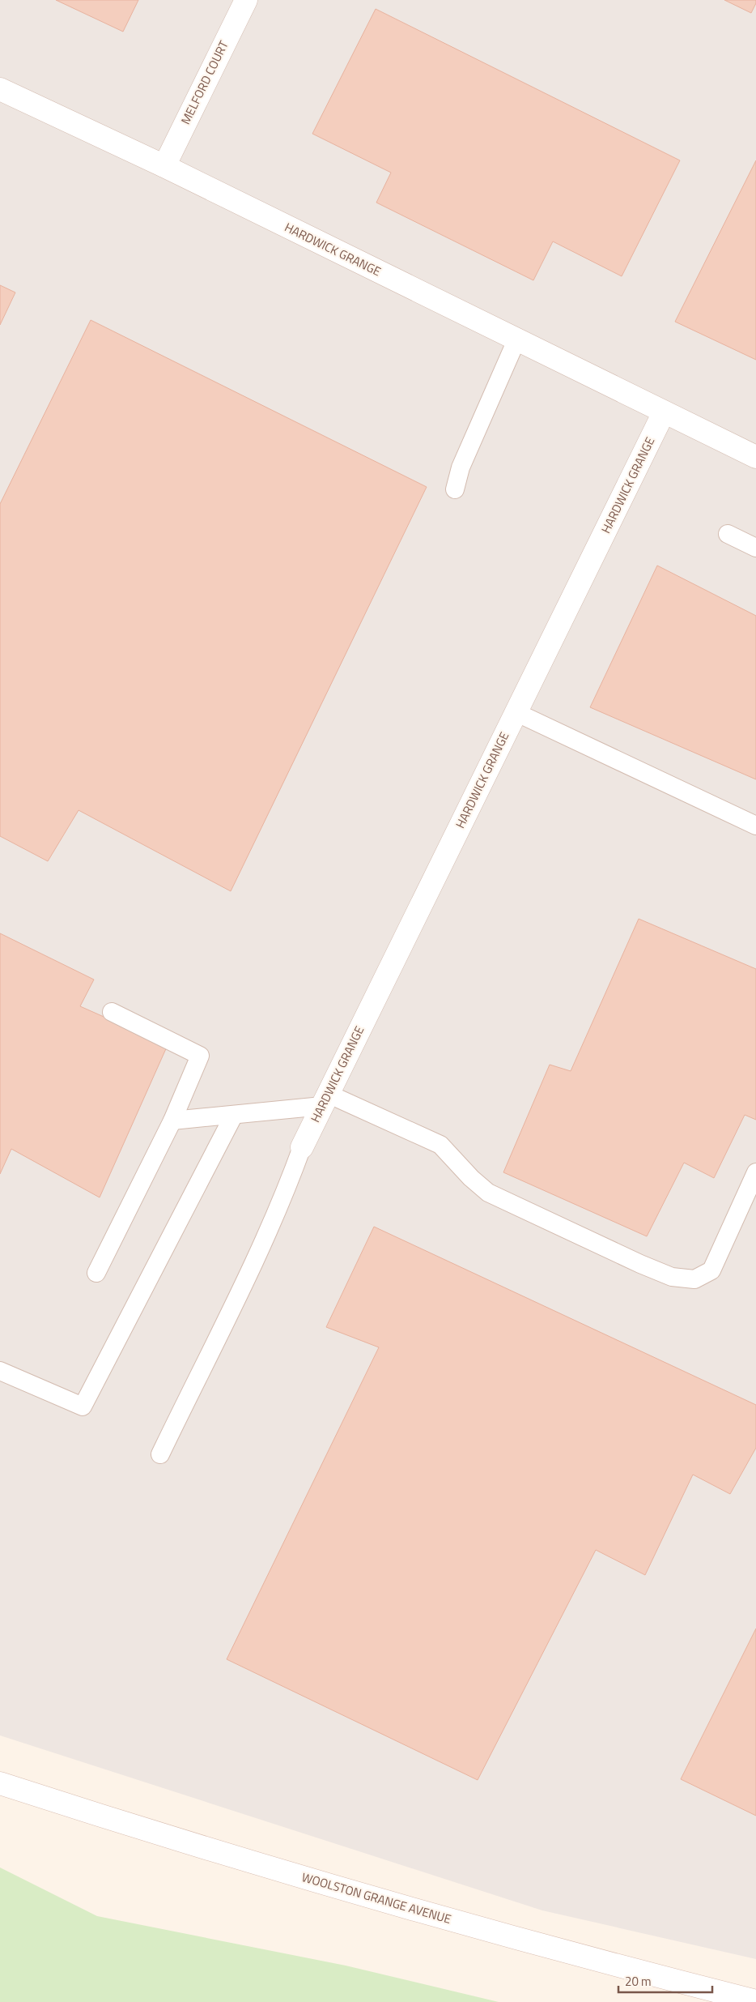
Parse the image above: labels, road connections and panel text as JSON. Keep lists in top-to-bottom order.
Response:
{
  "streets": {
    "street": ["MELFORD COURT", "HARDWICK GRANGE", "WOOLSTON GRANGE AVENUE"]
  },
  "crossings": [
    ["MELFORD COURT", "HARDWICK GRANGE"]
  ],
  "scale_bar": "20 m"
}
